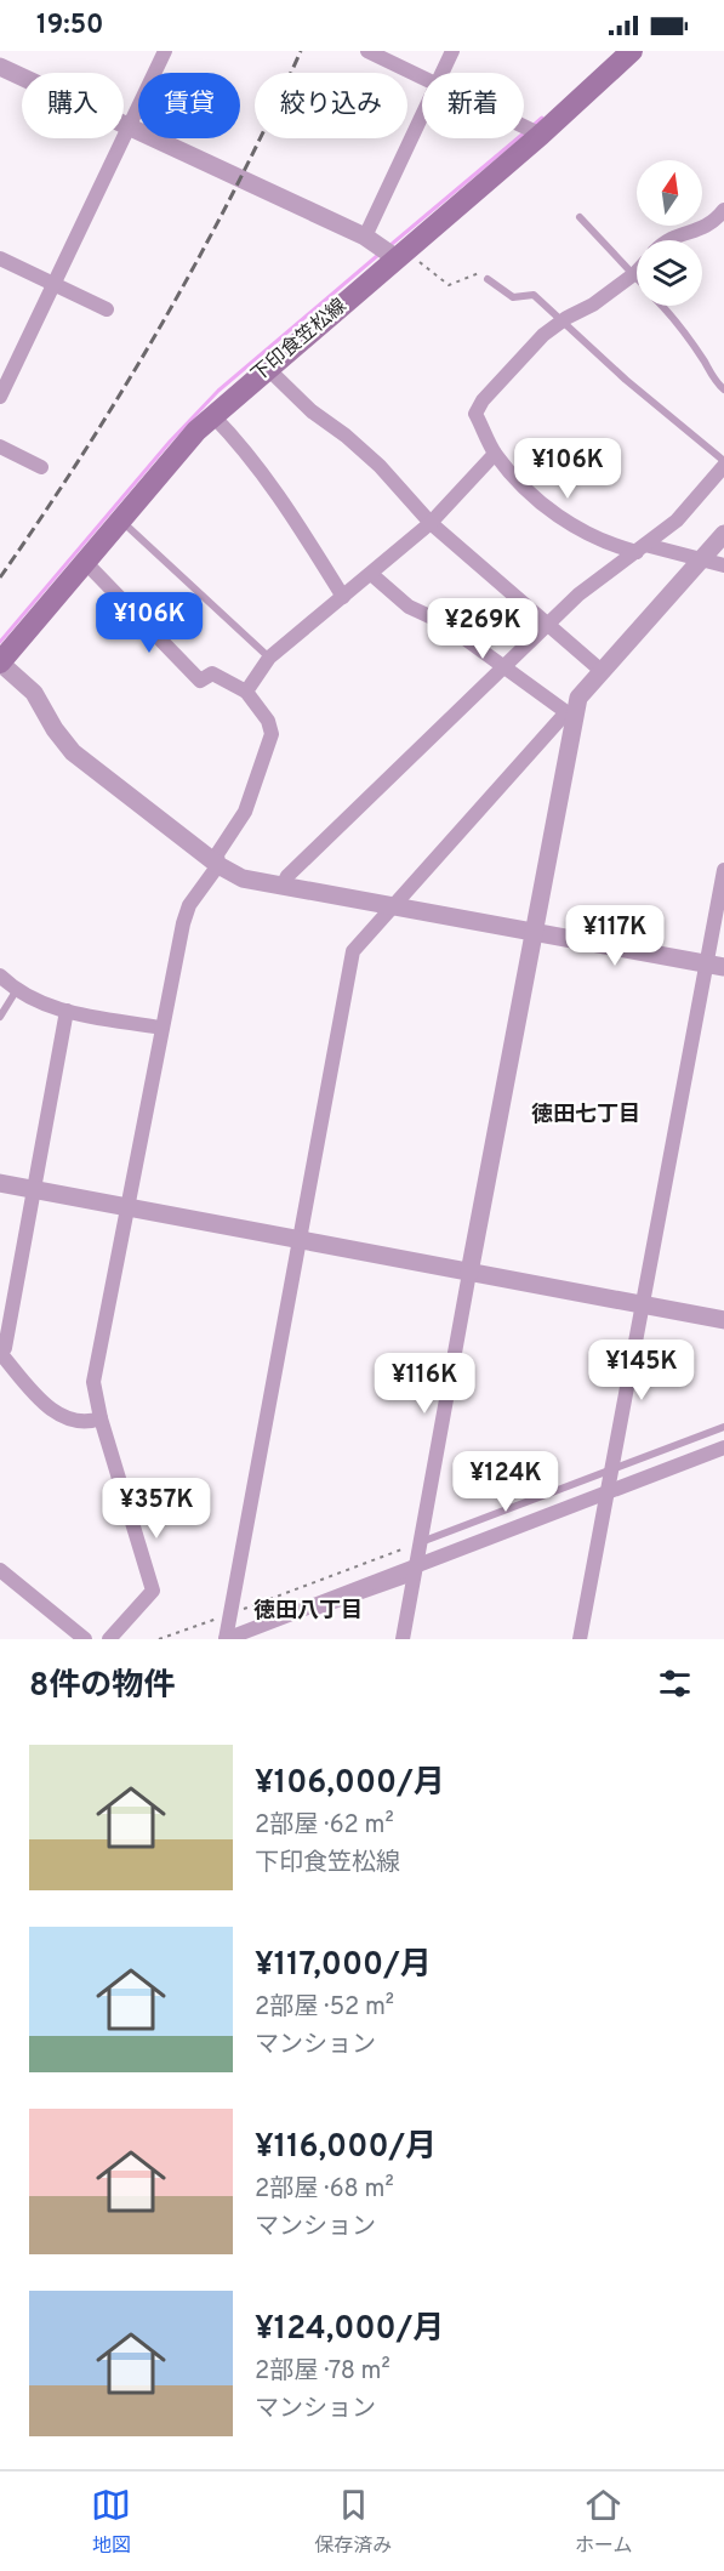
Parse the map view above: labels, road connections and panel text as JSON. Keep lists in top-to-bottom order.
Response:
{
  "streets": {
    "main road": ["下印食笠松線"]
  },
  "districts": ["徳田七丁目", "徳田八丁目"],
  "north": "top",
  "page": {
    "status": "19:50",
    "chip": [
      "購入",
      "賃貸",
      "絞り込み",
      "新着"
    ],
    "price": [
      "¥106K",
      "¥106K",
      "¥269K",
      "¥117K",
      "¥145K",
      "¥116K",
      "¥124K",
      "¥357K"
    ],
    "heading": "8件の物件",
    "list": [
      {
        "name": "¥106,000/月",
        "note": "2部屋 · 62 m² · 下印食笠松線"
      },
      {
        "name": "¥117,000/月",
        "note": "2部屋 · 52 m² · マンション"
      },
      {
        "name": "¥116,000/月",
        "note": "2部屋 · 68 m² · マンション"
      },
      {
        "name": "¥124,000/月",
        "note": "2部屋 · 78 m² · マンション"
      }
    ],
    "tabs": ["地図", "保存済み", "ホーム"]
  }
}
